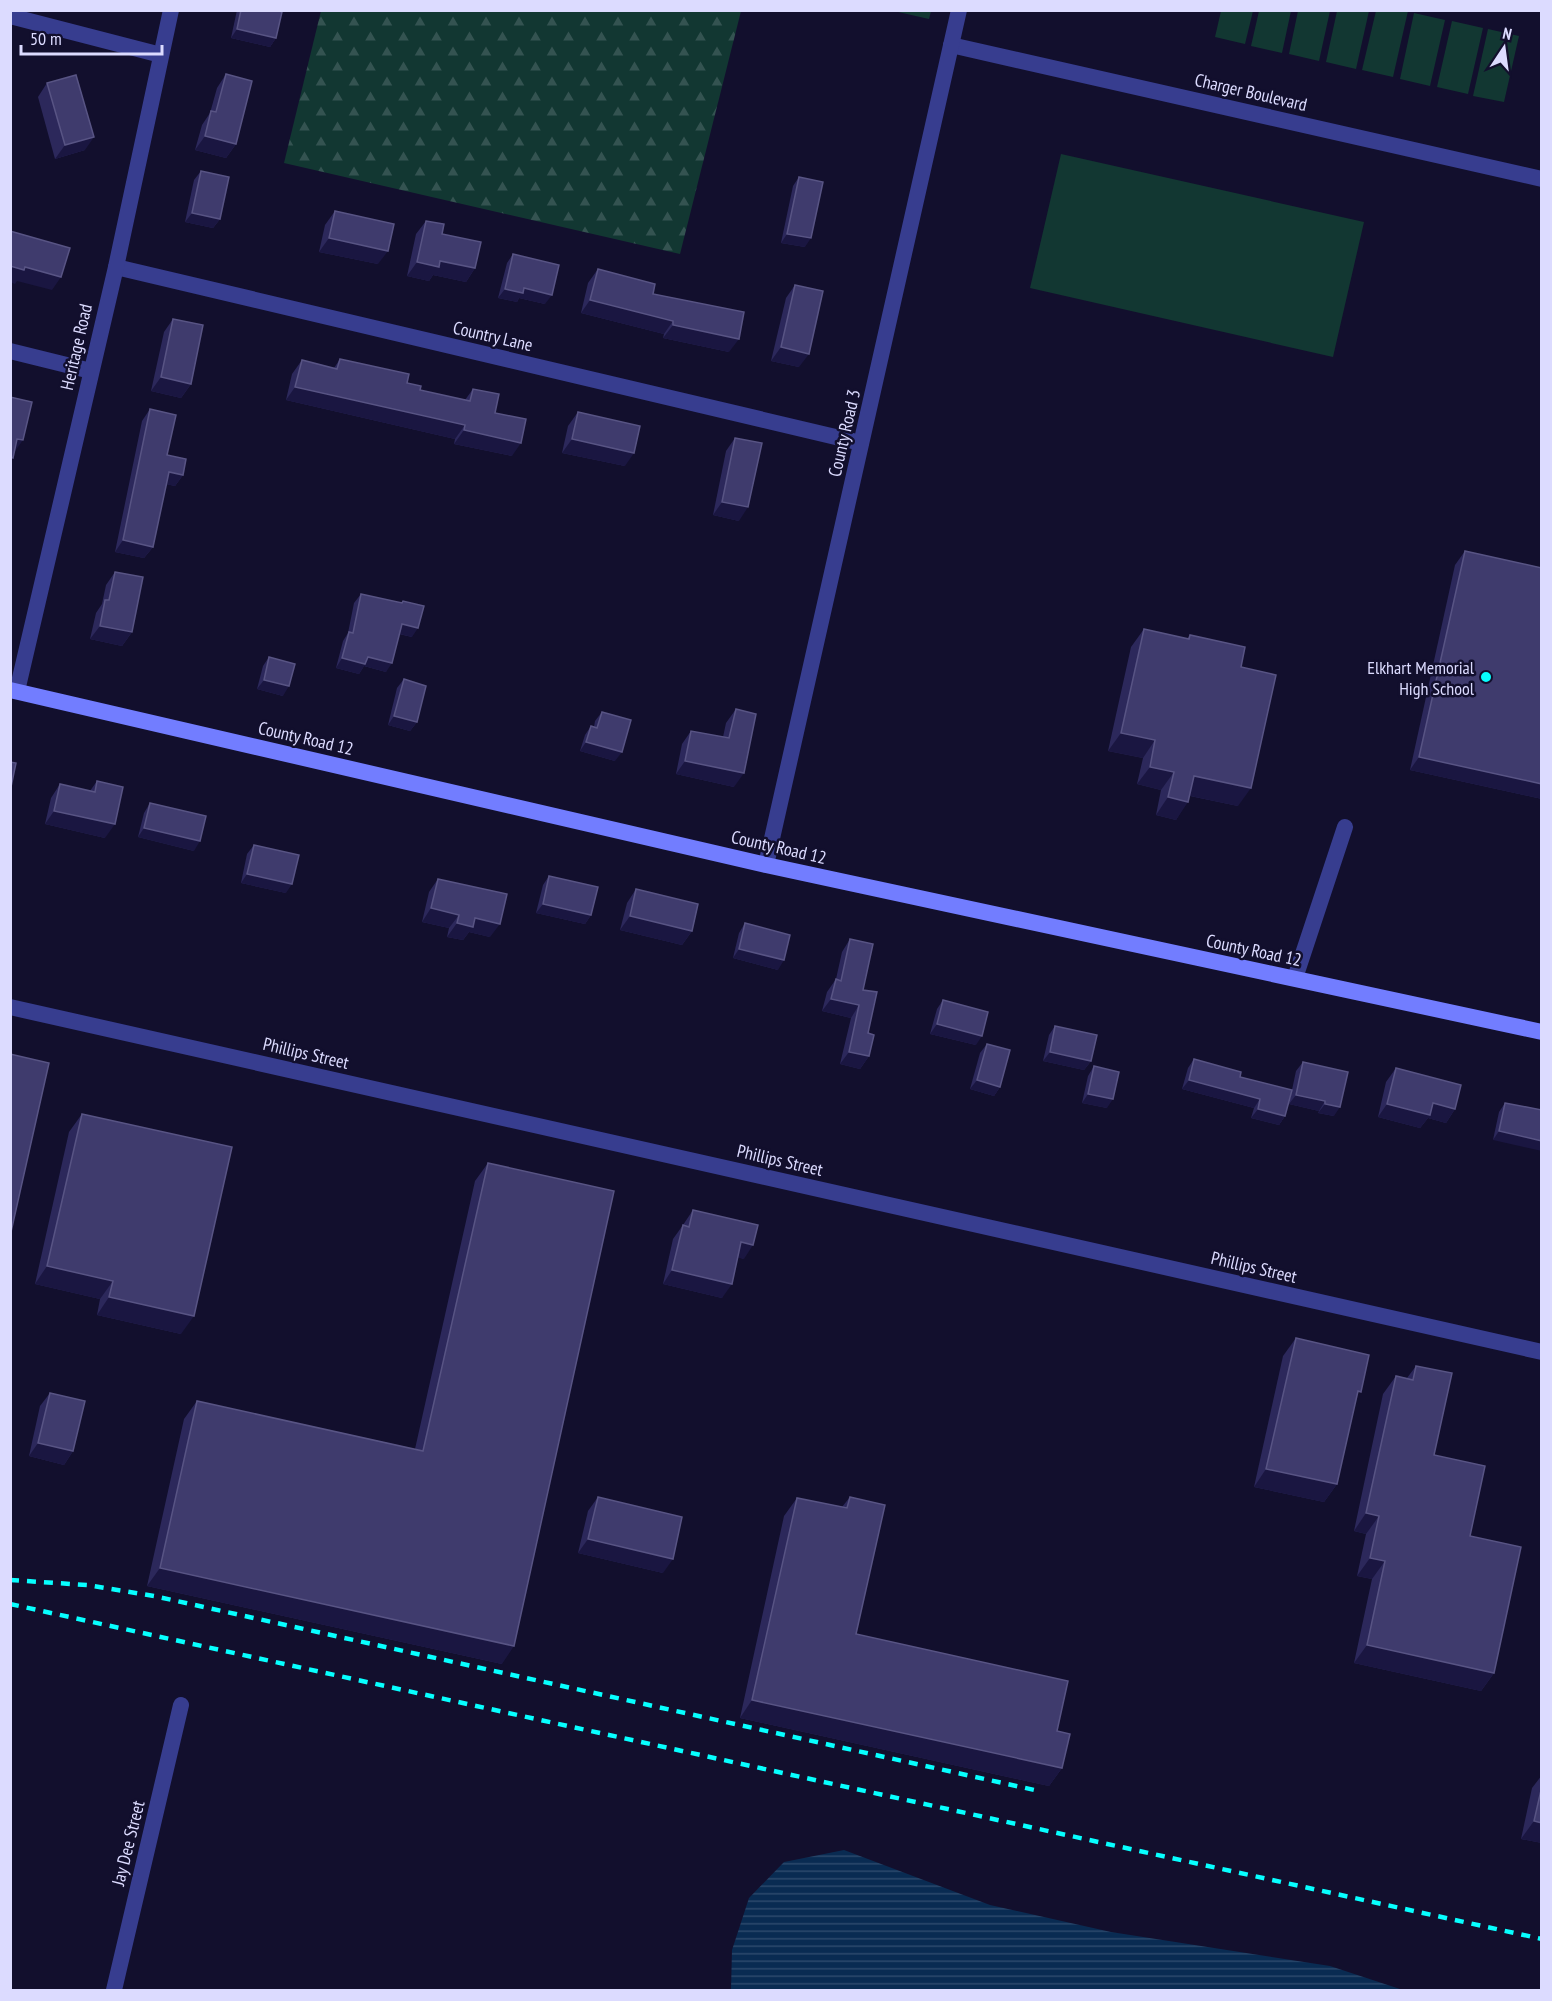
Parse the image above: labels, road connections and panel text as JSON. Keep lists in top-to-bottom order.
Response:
{
  "streets": {
    "main road": ["County Road 12"],
    "street": [
      "Charger Boulevard",
      "Country Lane",
      "Heritage Road",
      "County Road 3",
      "Phillips Street",
      "Jay Dee Street"
    ]
  },
  "crossings": [
    ["Charger Boulevard", "County Road 3"],
    ["Country Lane", "Heritage Road"],
    ["Country Lane", "County Road 3"],
    ["Heritage Road", "County Road 12"],
    ["County Road 3", "County Road 12"]
  ],
  "places": ["Elkhart Memorial High School"],
  "scale_bar": "50 m",
  "north": "top"
}
